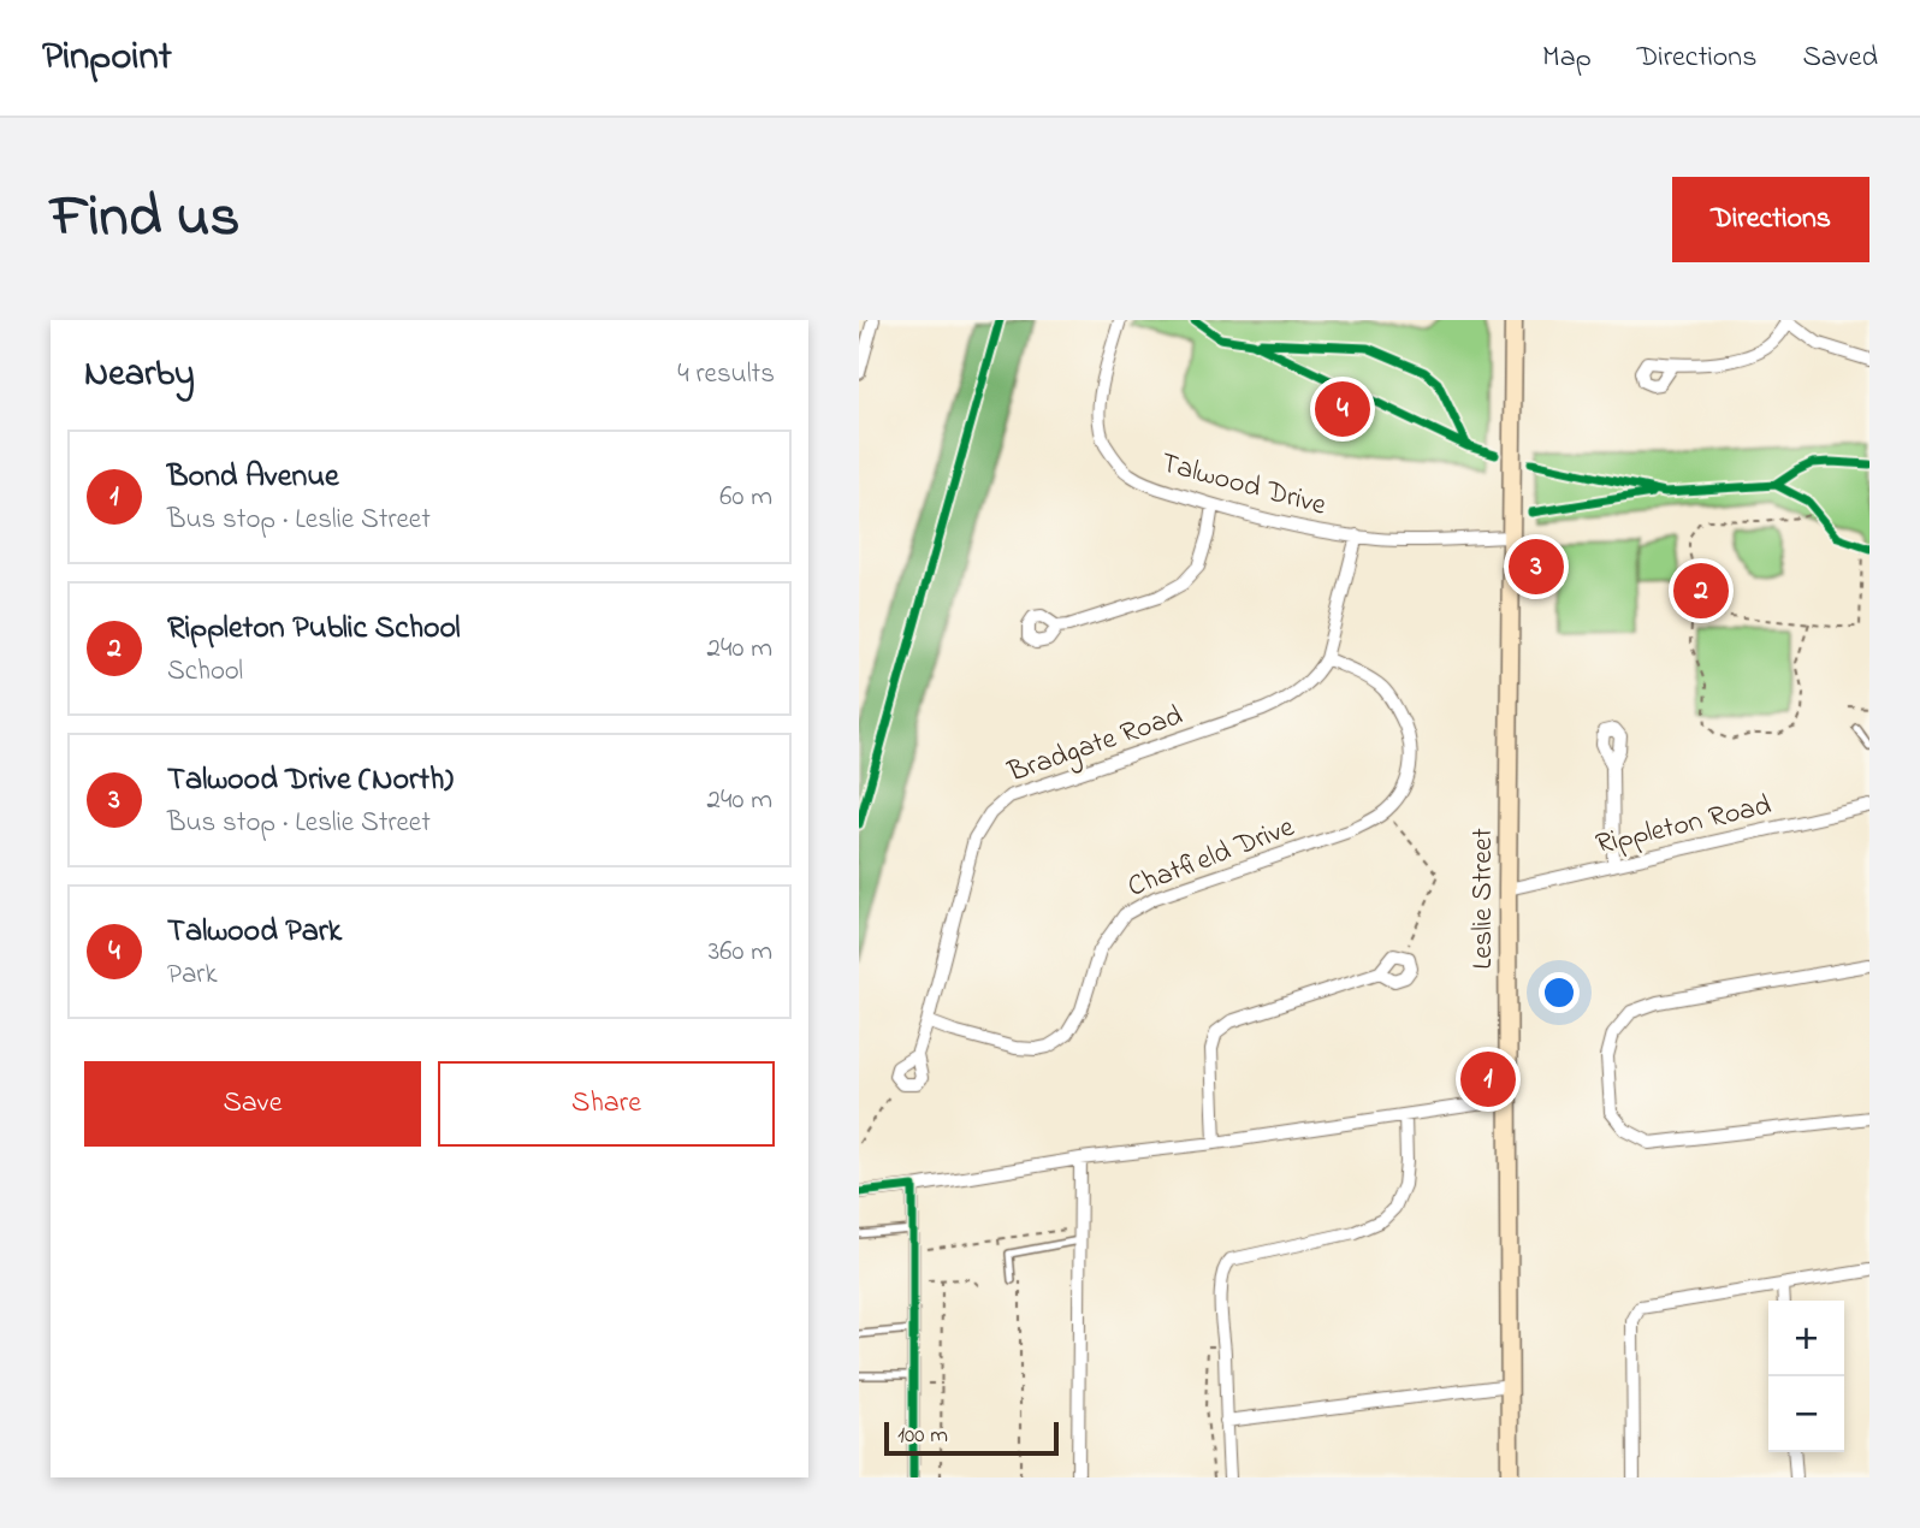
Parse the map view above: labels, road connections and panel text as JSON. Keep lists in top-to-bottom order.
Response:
{
  "streets": {
    "main road": ["Leslie Street"],
    "street": [
      "Talwood Drive",
      "Bradgate Road",
      "Rippleton Road",
      "Chatfield Drive"
    ]
  },
  "crossings": [
    ["Talwood Drive", "Bradgate Road"],
    ["Talwood Drive", "Leslie Street"],
    ["Bradgate Road", "Chatfield Drive"],
    ["Rippleton Road", "Leslie Street"]
  ],
  "scale_bar": "100 m",
  "page": {
    "header": "Pinpoint",
    "nav": ["Map", "Directions", "Saved"],
    "title": "Find us",
    "buttons": [
      "Directions",
      ["Save", "Share"]
    ],
    "heading": ["Nearby", "4 results"],
    "pins": [
      "4",
      "3",
      "2",
      "1"
    ],
    "list": [
      {
        "mark": "1",
        "name": "Bond Avenue",
        "note": "Bus stop · Leslie Street",
        "value": "60 m"
      },
      {
        "mark": "2",
        "name": "Rippleton Public School",
        "note": "School",
        "value": "240 m"
      },
      {
        "mark": "3",
        "name": "Talwood Drive (North)",
        "note": "Bus stop · Leslie Street",
        "value": "240 m"
      },
      {
        "mark": "4",
        "name": "Talwood Park",
        "note": "Park",
        "value": "360 m"
      }
    ],
    "map_buttons": ["+", "−"],
    "scale": "100 m"
  }
}
